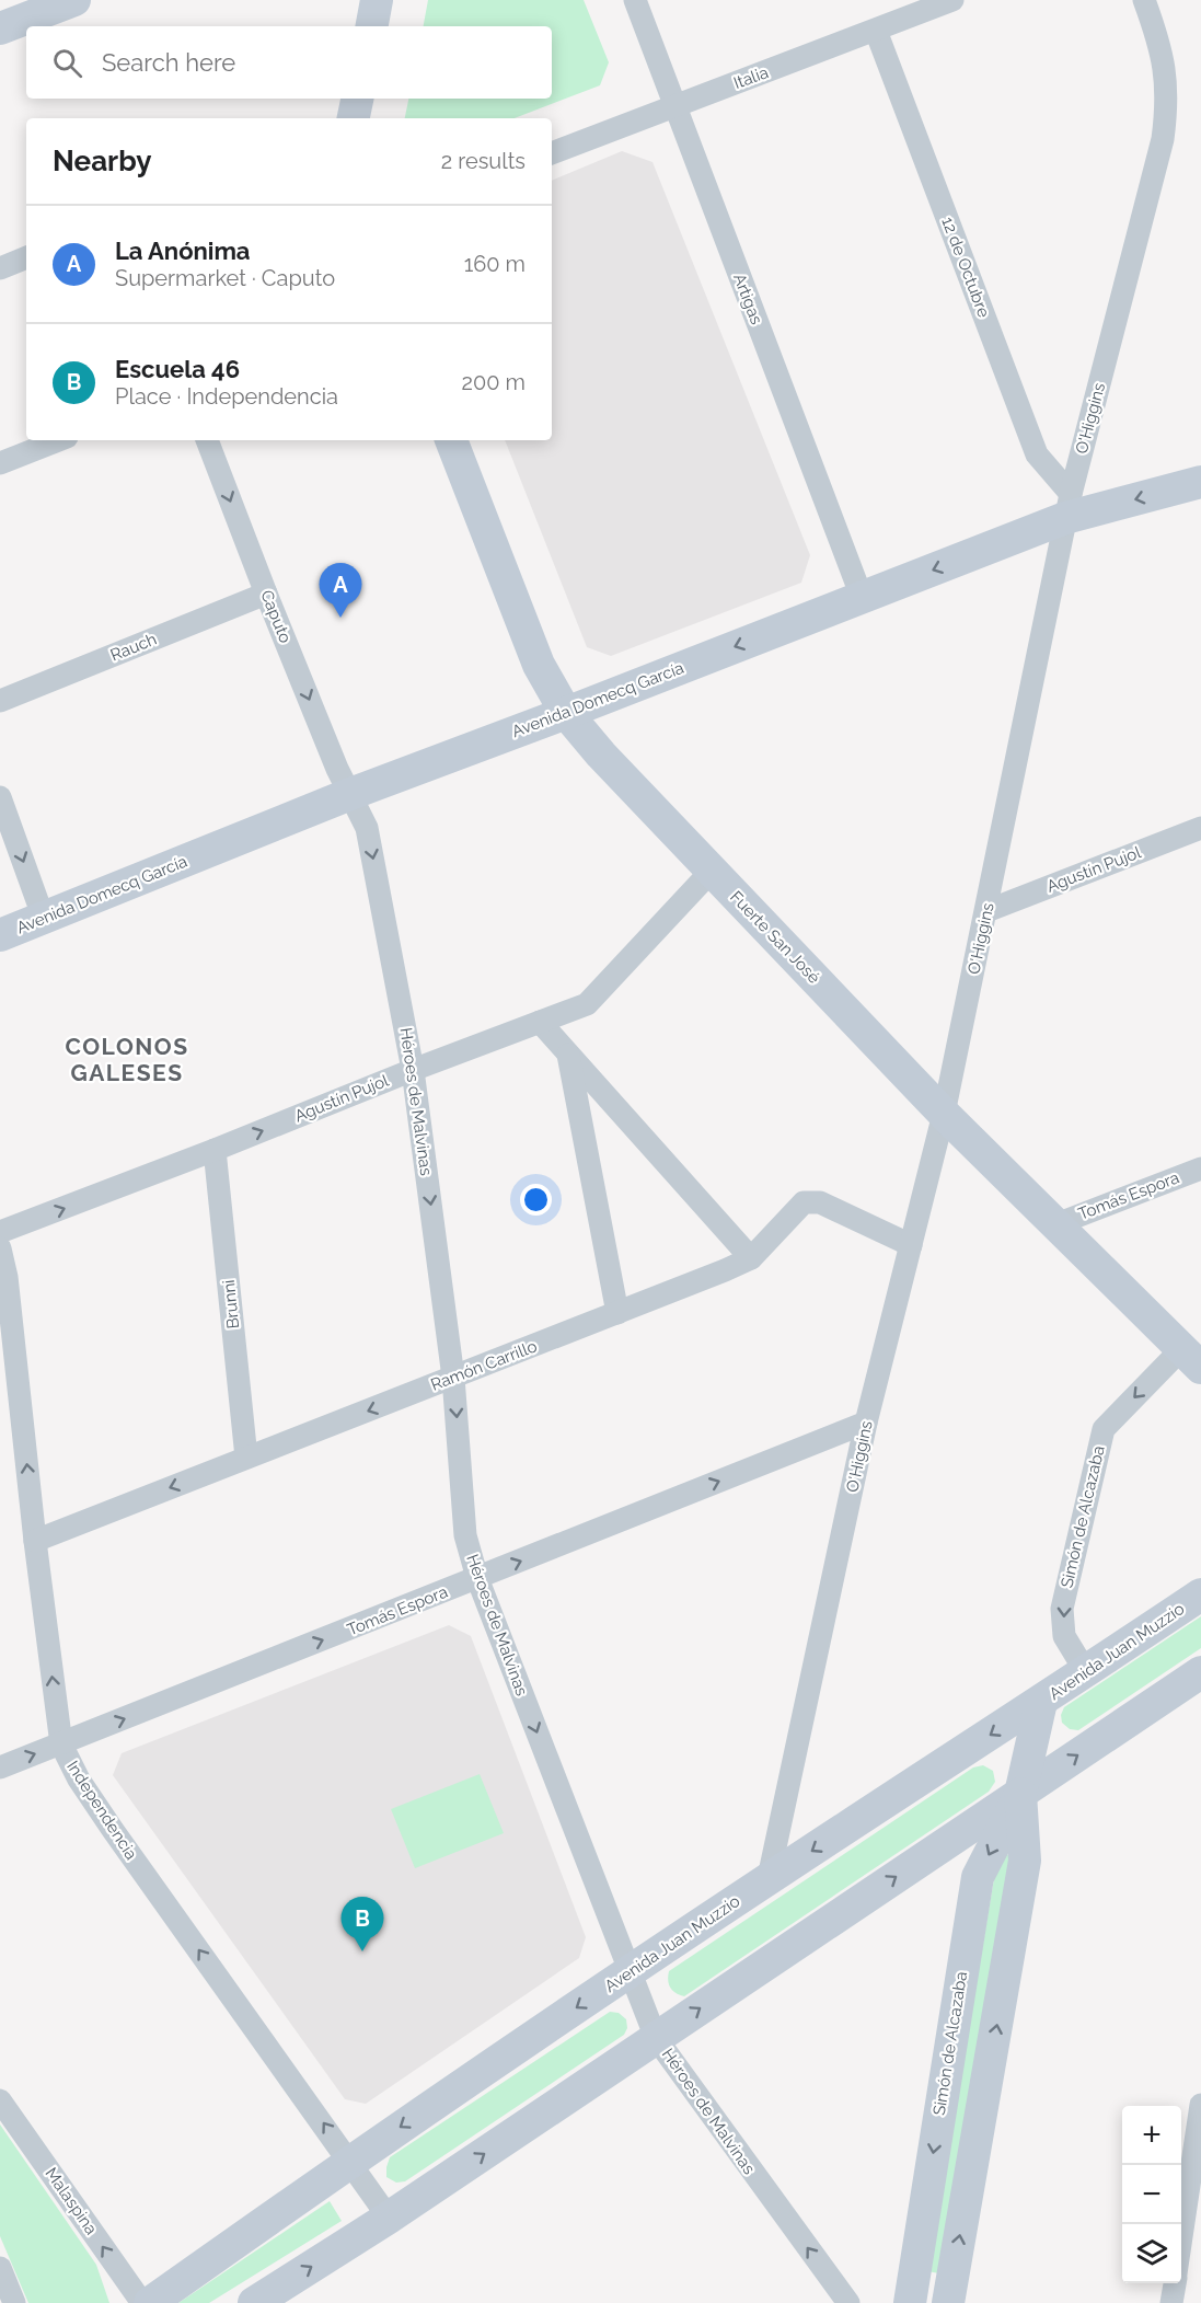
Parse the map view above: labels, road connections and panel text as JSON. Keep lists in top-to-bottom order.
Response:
{
  "streets": {
    "main road": [
      "Avenida Domecq García",
      "Fuerte San José",
      "Simón de Alcazaba",
      "Avenida Juan Muzzio"
    ],
    "street": [
      "Italia",
      "12 de Octubre",
      "Artigas",
      "O'Higgins",
      "Caputo",
      "Rauch",
      "Agustín Pujol",
      "Héroes de Malvinas",
      "Tomás Espora",
      "Brunni",
      "Ramón Carrillo",
      "Independencia",
      "Malaspina"
    ]
  },
  "crossings": [
    ["Italia", "12 de Octubre"],
    ["Italia", "Artigas"],
    ["12 de Octubre", "O'Higgins"],
    ["12 de Octubre", "Avenida Domecq García"],
    ["Artigas", "Avenida Domecq García"],
    ["O'Higgins", "Avenida Domecq García"],
    ["O'Higgins", "Agustín Pujol"],
    ["O'Higgins", "Fuerte San José"],
    ["O'Higgins", "Tomás Espora"],
    ["O'Higgins", "Ramón Carrillo"],
    ["O'Higgins", "Avenida Juan Muzzio"],
    ["Caputo", "Rauch"],
    ["Caputo", "Avenida Domecq García"],
    ["Caputo", "Héroes de Malvinas"],
    ["Avenida Domecq García", "Fuerte San José"],
    ["Avenida Domecq García", "Héroes de Malvinas"],
    ["Agustín Pujol", "Fuerte San José"],
    ["Agustín Pujol", "Héroes de Malvinas"],
    ["Agustín Pujol", "Brunni"],
    ["Fuerte San José", "Tomás Espora"],
    ["Fuerte San José", "Simón de Alcazaba"],
    ["Héroes de Malvinas", "Tomás Espora"],
    ["Héroes de Malvinas", "Ramón Carrillo"],
    ["Héroes de Malvinas", "Avenida Juan Muzzio"],
    ["Tomás Espora", "Independencia"],
    ["Brunni", "Ramón Carrillo"],
    ["Ramón Carrillo", "Independencia"],
    ["Simón de Alcazaba", "Avenida Juan Muzzio"],
    ["Avenida Juan Muzzio", "Independencia"]
  ],
  "one_way": [
    "Caputo",
    "Avenida Domecq García",
    "Agustín Pujol",
    "Tomás Espora",
    "Ramón Carrillo",
    "Independencia",
    "Malaspina"
  ],
  "districts": ["COLONOS GALESES"],
  "page": {
    "search": "Search here",
    "heading": ["Nearby", "2 results"],
    "list": [
      {
        "mark": "A",
        "name": "La Anónima",
        "note": "Supermarket · Caputo",
        "value": "160 m"
      },
      {
        "mark": "B",
        "name": "Escuela 46",
        "note": "Place · Independencia",
        "value": "200 m"
      }
    ],
    "pins": ["A", "B"],
    "map_buttons": ["+", "−"]
  }
}
